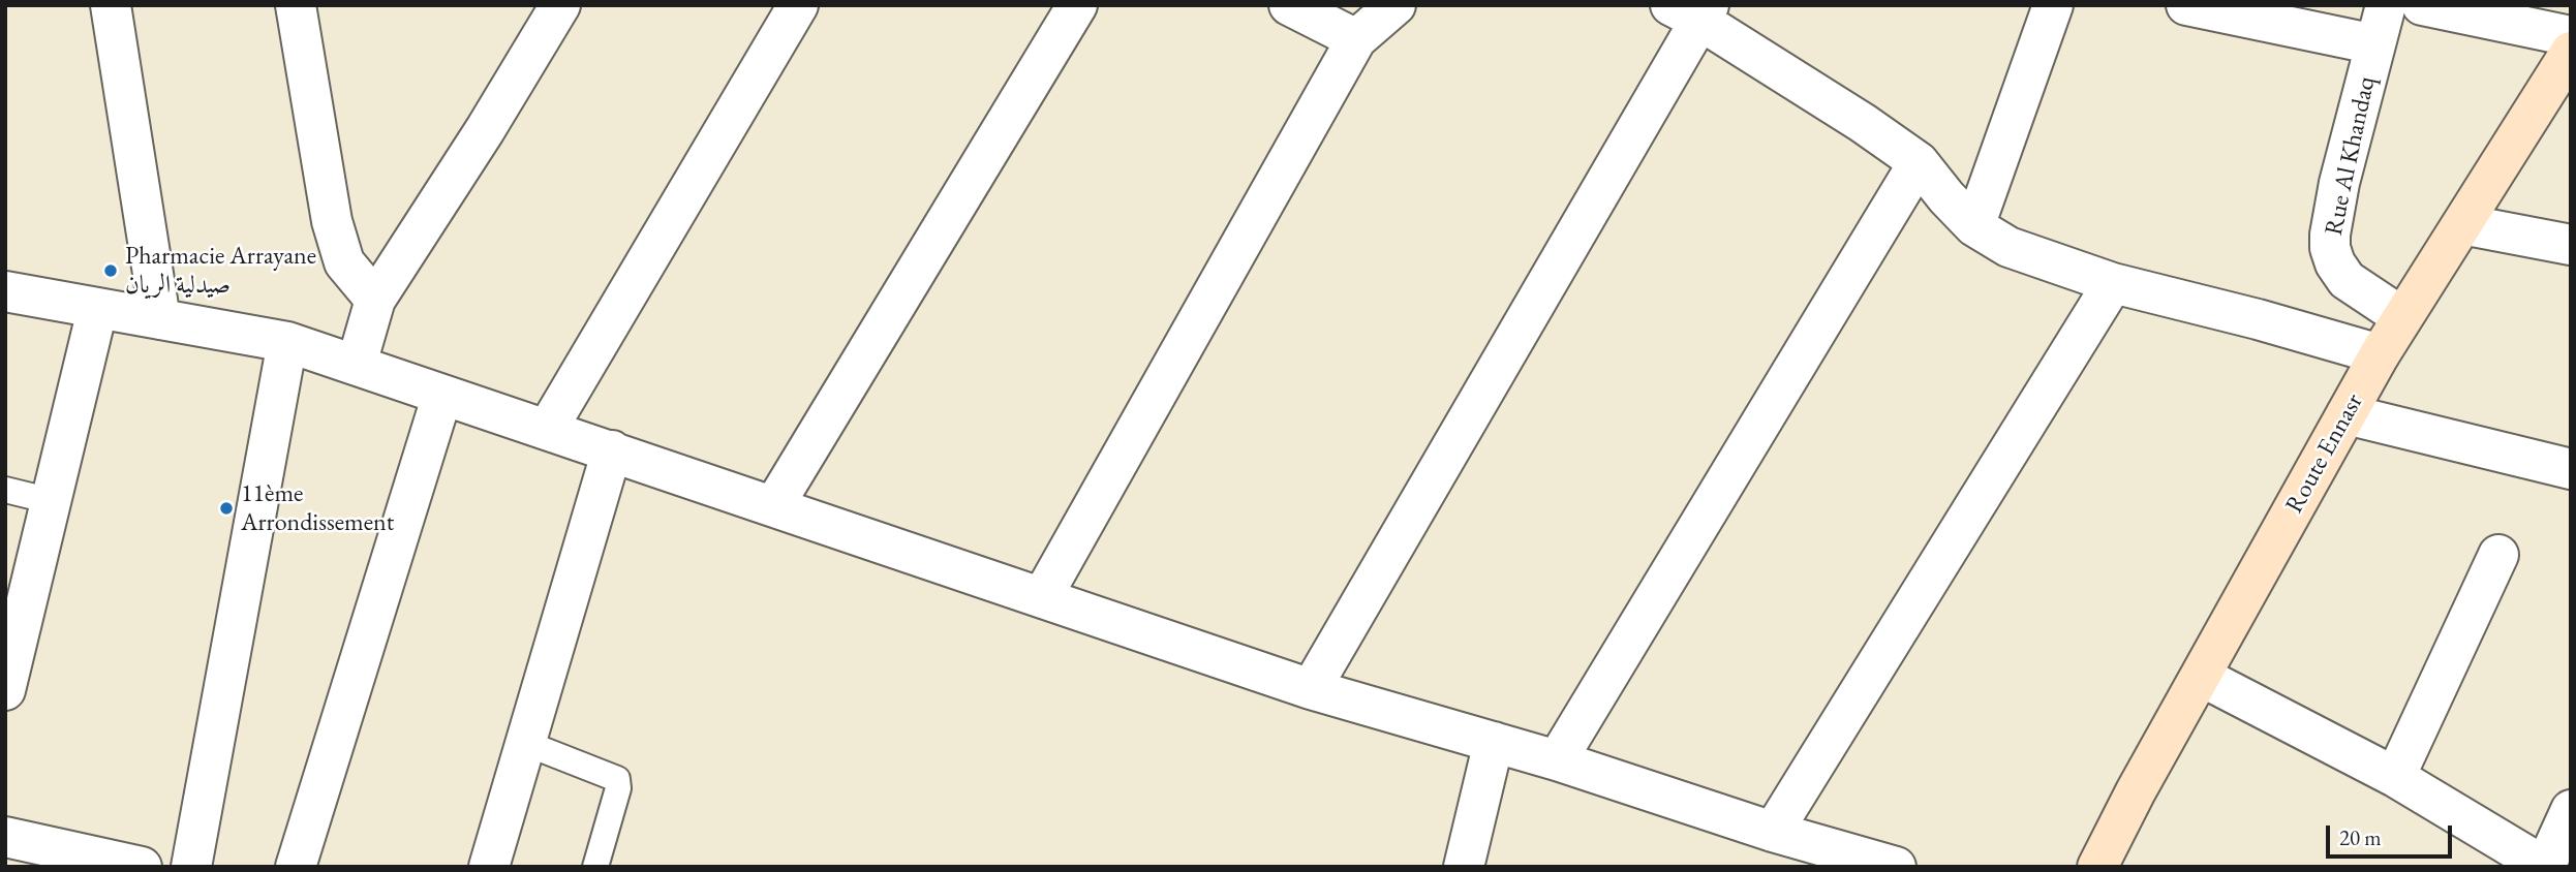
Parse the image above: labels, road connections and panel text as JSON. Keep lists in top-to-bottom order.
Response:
{
  "streets": {
    "main road": ["Route Ennasr"],
    "street": ["Rue Al Khandaq"]
  },
  "crossings": [
    ["Rue Al Khandaq", "Route Ennasr"]
  ],
  "places": ["Pharmacie Arrayane صيدلية الريان", "11ème Arrondissement"],
  "scale_bar": "20 m"
}
